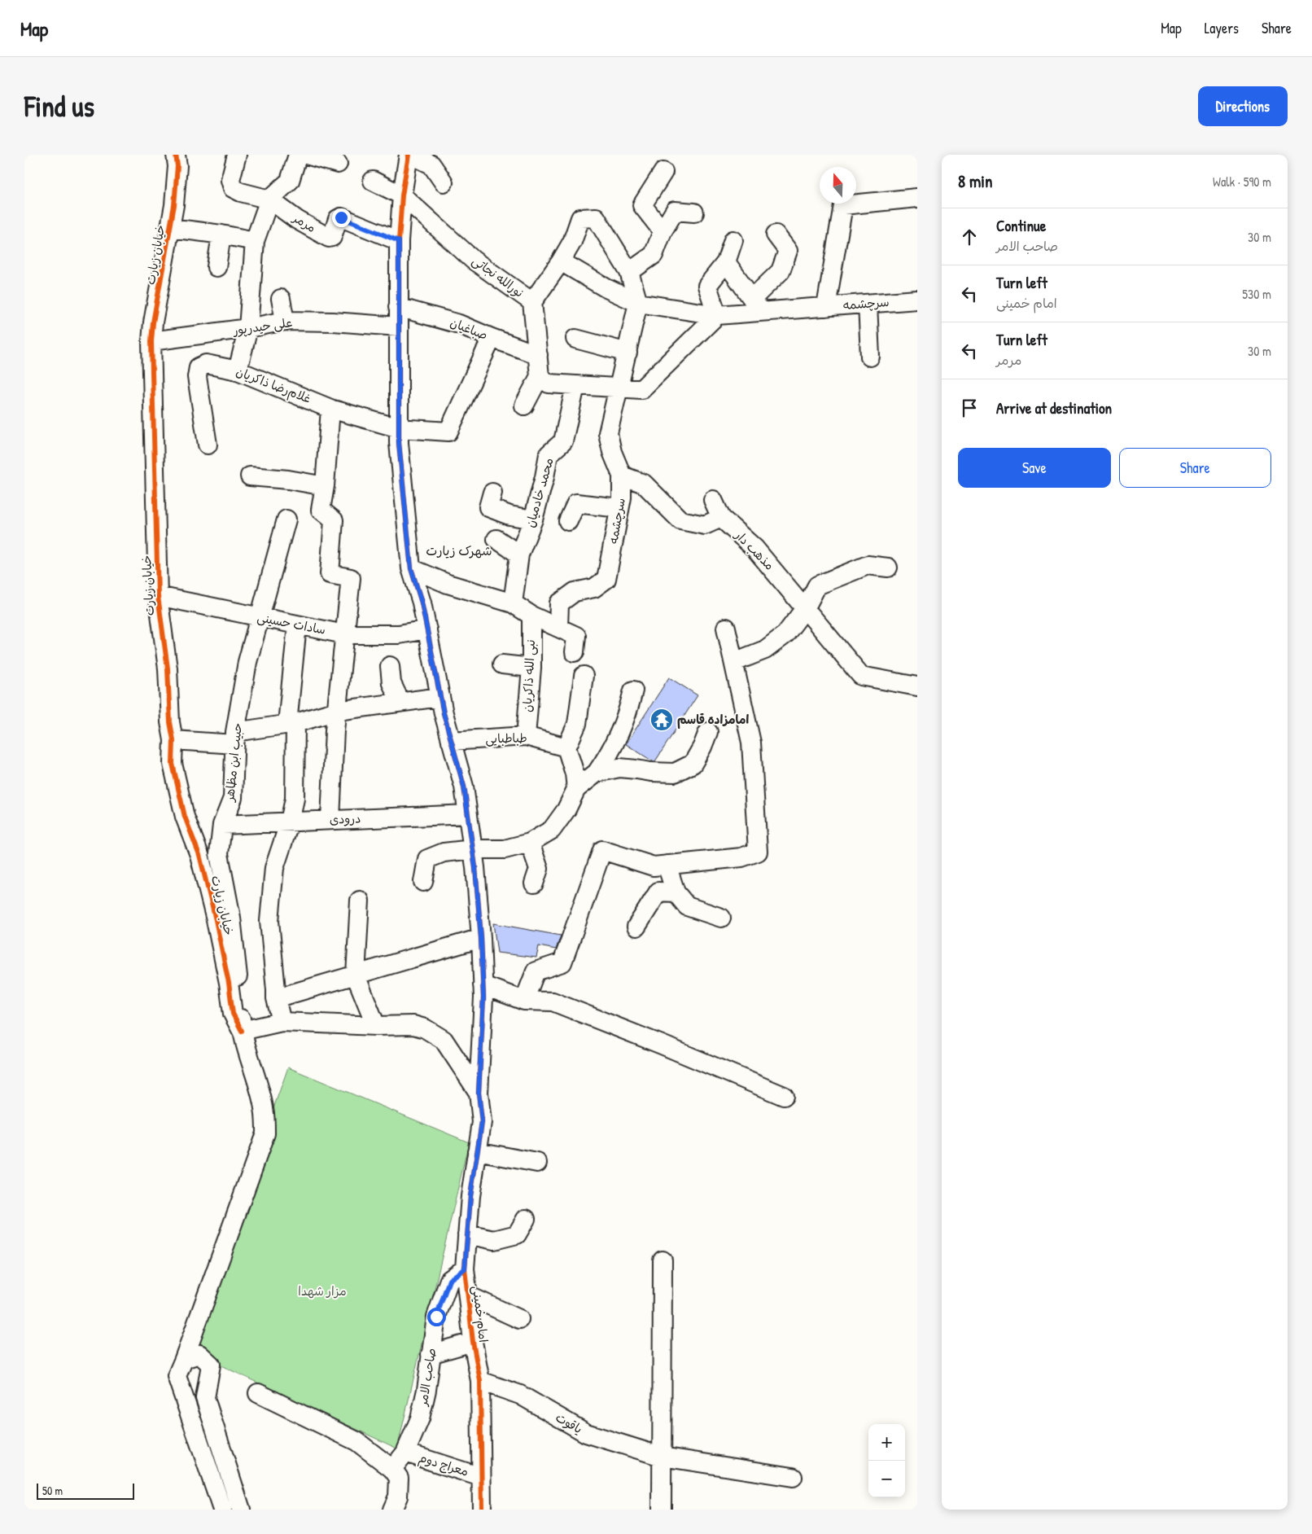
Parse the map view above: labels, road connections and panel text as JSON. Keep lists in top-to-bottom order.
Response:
{
  "streets": {
    "street": [
      "مرمر",
      "خیابان زیارت",
      "نورالله نجاتی",
      "سرچشمه",
      "علی حیدرپور",
      "صباغیان",
      "غلام‌رضا ذاکریان",
      "محمد خادمیان",
      "مذهب دار",
      "سادات حسینی",
      "نبی الله ذاکریان",
      "طباطبایی",
      "حبیب ابن مظاهر",
      "درودی",
      "امام خمینی",
      "صاحب الامر",
      "یاقوت",
      "معراج دوم"
    ]
  },
  "crossings": [
    ["مرمر", "امام خمینی"],
    ["خیابان زیارت", "علی حیدرپور"],
    ["خیابان زیارت", "سادات حسینی"],
    ["خیابان زیارت", "حبیب ابن مظاهر"],
    ["نورالله نجاتی", "صباغیان"],
    ["نورالله نجاتی", "امام خمینی"],
    ["علی حیدرپور", "امام خمینی"],
    ["صباغیان", "غلام‌رضا ذاکریان"],
    ["صباغیان", "امام خمینی"],
    ["غلام‌رضا ذاکریان", "امام خمینی"],
    ["سادات حسینی", "حبیب ابن مظاهر"],
    ["سادات حسینی", "امام خمینی"],
    ["نبی الله ذاکریان", "طباطبایی"],
    ["طباطبایی", "امام خمینی"],
    ["حبیب ابن مظاهر", "درودی"],
    ["درودی", "امام خمینی"],
    ["امام خمینی", "صاحب الامر"],
    ["امام خمینی", "یاقوت"],
    ["امام خمینی", "معراج دوم"],
    ["صاحب الامر", "معراج دوم"]
  ],
  "districts": ["شهرک زیارت"],
  "parks": ["مزار شهدا"],
  "places": {
    "temple": ["امامزاده قاسم"]
  },
  "scale_bar": "50 m",
  "north": "top",
  "page": {
    "header": "Map",
    "nav": ["Map", "Layers", "Share"],
    "buttons": [
      "Directions",
      ["Save", "Share"]
    ],
    "title": "Find us",
    "heading": ["8 min", "Walk · 590 m"],
    "list": [
      ["Continue", "صاحب الامر", "30 m"],
      ["Turn left", "امام خمینی", "530 m"],
      ["Turn left", "مرمر", "30 m"],
      "Arrive at destination"
    ],
    "map_buttons": ["+", "−"],
    "scale": "50 m"
  }
}
